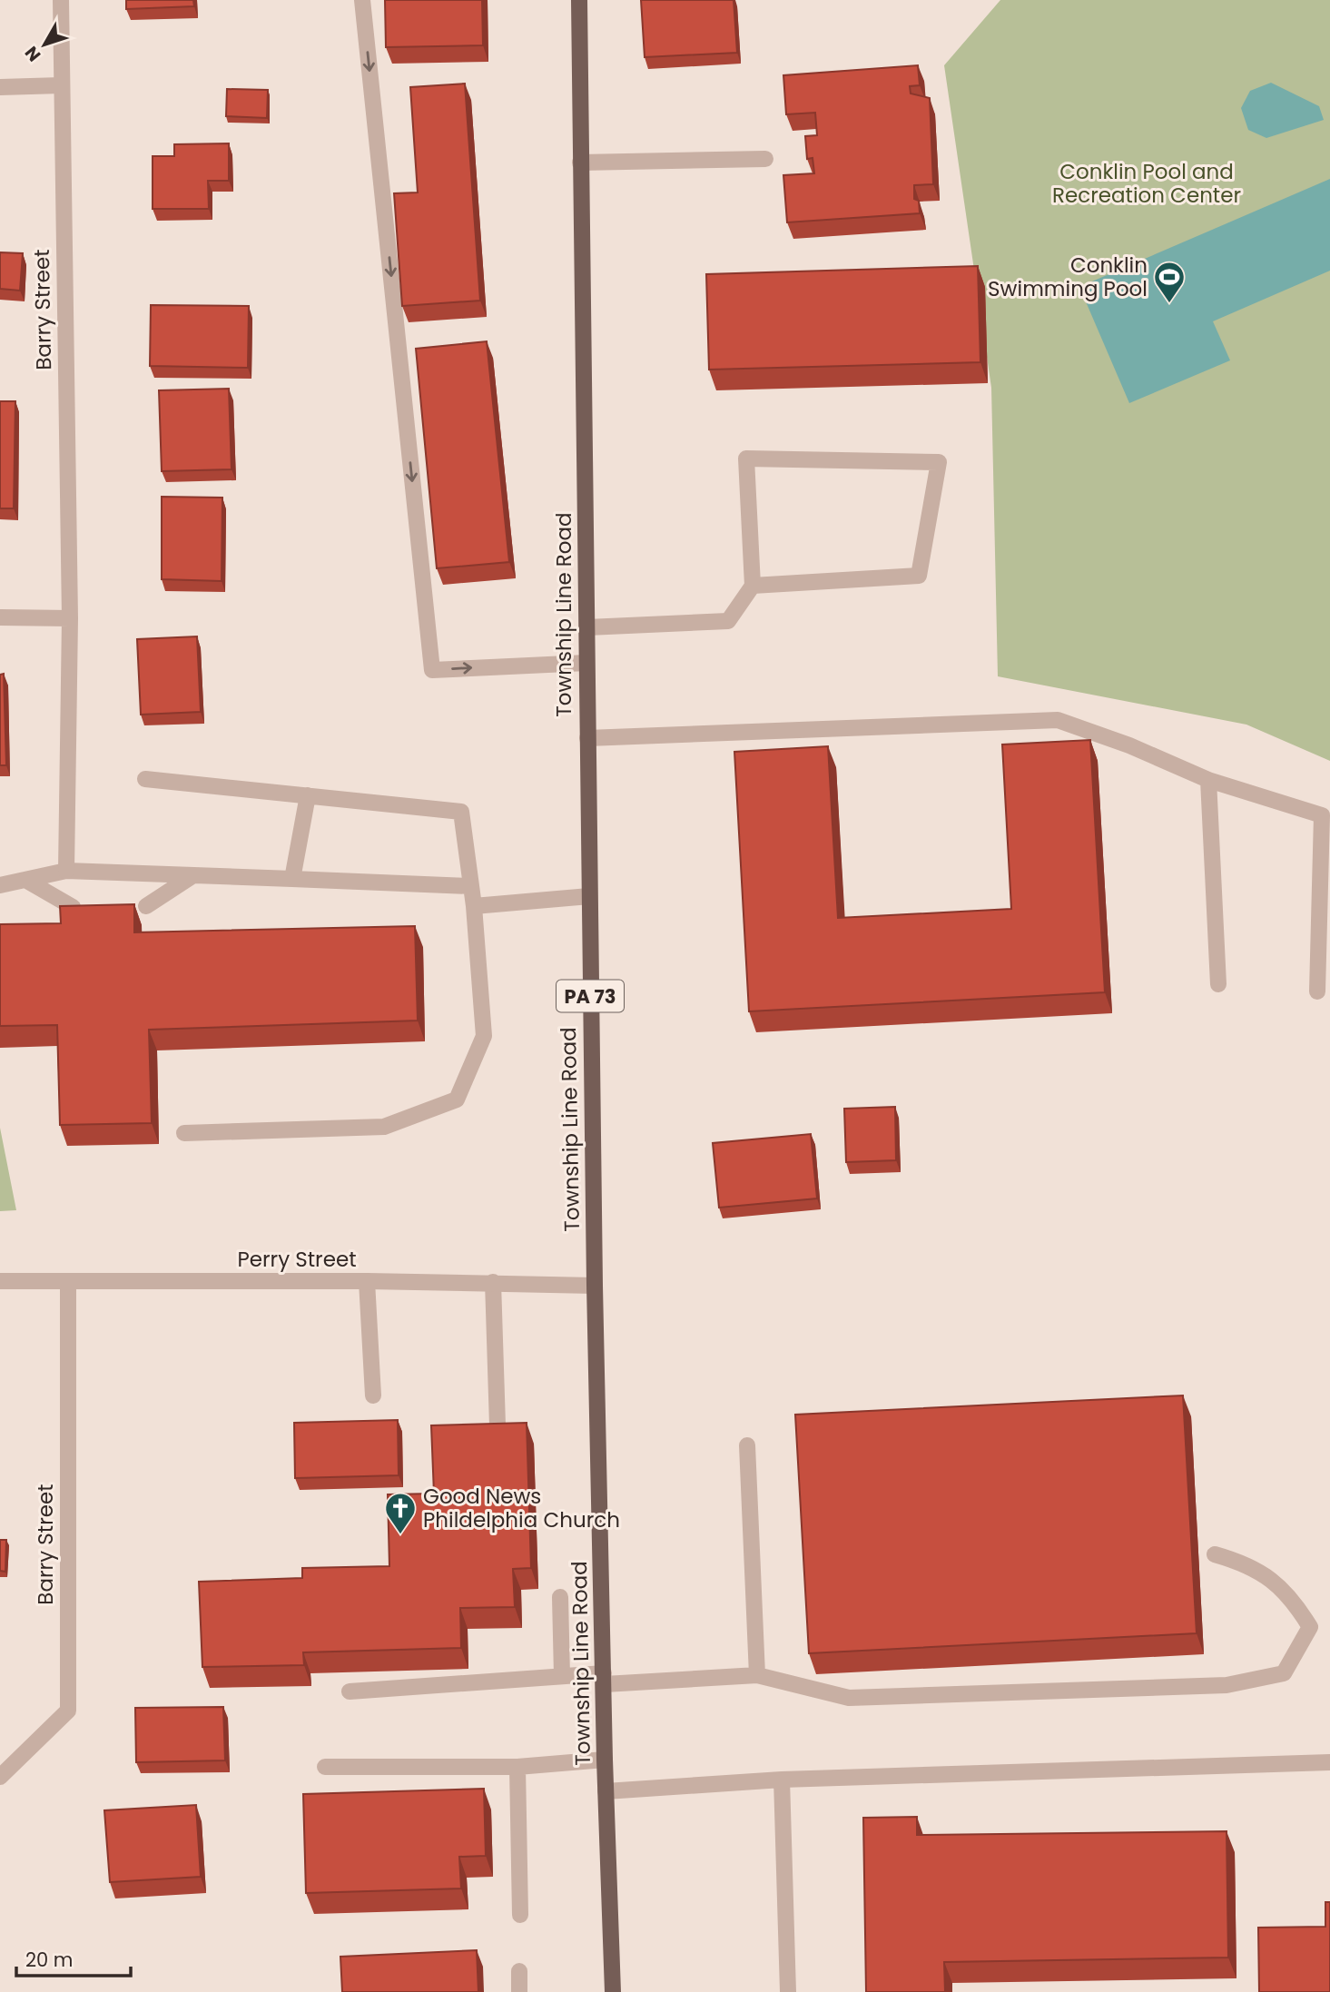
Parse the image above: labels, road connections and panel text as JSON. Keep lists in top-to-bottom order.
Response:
{
  "streets": {
    "main road": ["Township Line Road", "PA 73"],
    "street": ["Barry Street", "Perry Street"]
  },
  "crossings": [
    ["Barry Street", "Perry Street"],
    ["Township Line Road", "Perry Street"]
  ],
  "parks": ["Conklin Pool and Recreation Center"],
  "places": {
    "sports": ["Conklin Swimming Pool"],
    "church": ["Good News Phildelphia Church"]
  },
  "scale_bar": "20 m",
  "north": "bottom left"
}
